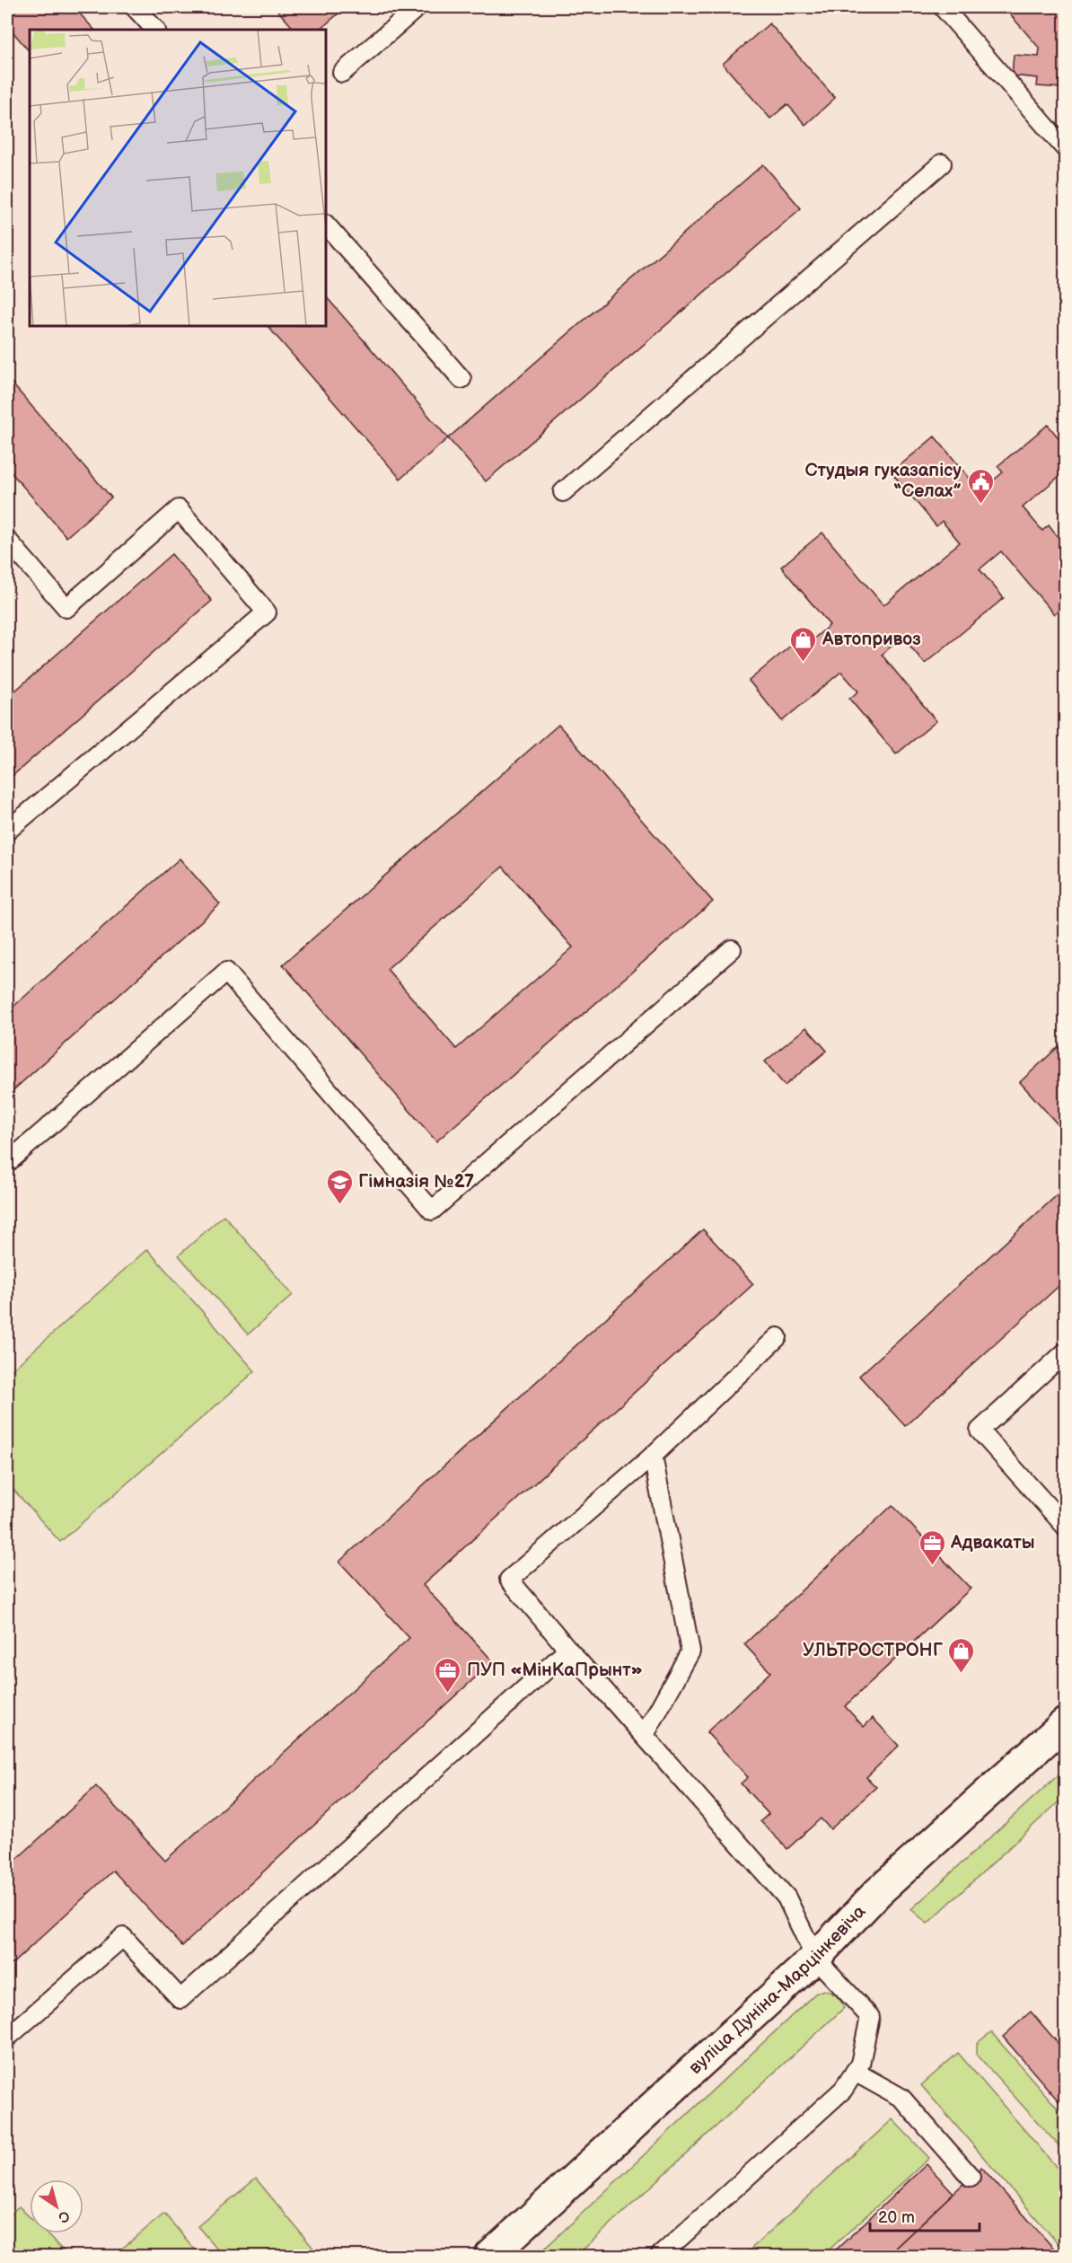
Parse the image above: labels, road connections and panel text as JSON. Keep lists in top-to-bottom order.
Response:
{
  "streets": {
    "street": ["вуліца Дуніна-Марцінкевіча"]
  },
  "places": {
    "public building": ["Студыя гуказапісу “Селах”"],
    "shop": ["Автопривоз", "УЛЬТРОСТРОНГ"],
    "school or university": ["Гімназія №27"],
    "office": ["Адвакаты", "ПУП «МінКаПрынт»"]
  },
  "scale_bar": "20 m",
  "north": "bottom right"
}
